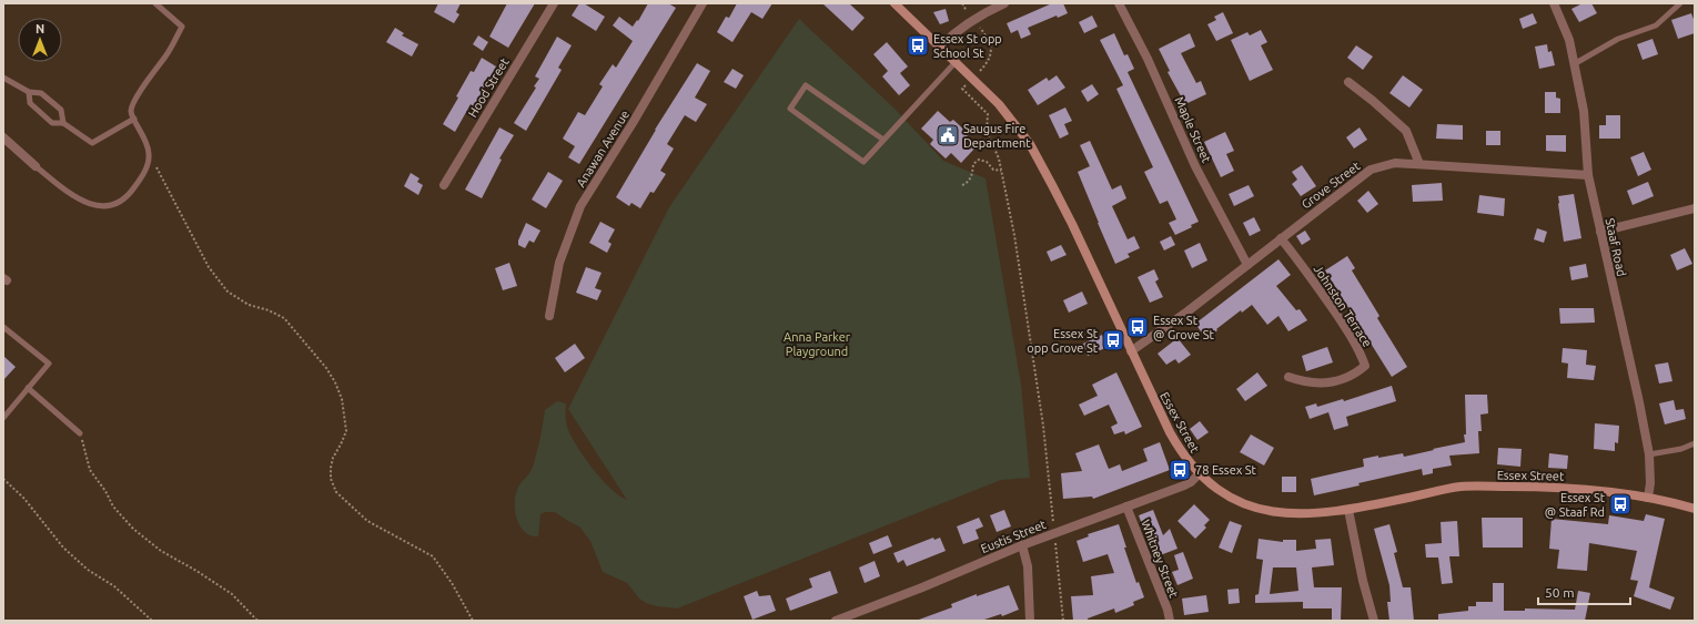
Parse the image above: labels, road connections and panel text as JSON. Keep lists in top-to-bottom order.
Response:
{
  "streets": {
    "main road": ["Essex Street"],
    "street": [
      "Hood Street",
      "Maple Street",
      "Anawan Avenue",
      "Grove Street",
      "Staaf Road",
      "Johnston Terrace",
      "Eustis Street",
      "Whitney Street"
    ]
  },
  "crossings": [
    ["Maple Street", "Grove Street"],
    ["Grove Street", "Staaf Road"],
    ["Grove Street", "Johnston Terrace"],
    ["Grove Street", "Essex Street"],
    ["Staaf Road", "Essex Street"],
    ["Essex Street", "Eustis Street"],
    ["Eustis Street", "Whitney Street"]
  ],
  "parks": ["Anna Parker Playground"],
  "places": {
    "bus stop": [
      "Essex St opp School St",
      "Essex St @ Grove St",
      "Essex St opp Grove St",
      "78 Essex St",
      "Essex St @ Staaf Rd"
    ],
    "public building": ["Saugus Fire Department"]
  },
  "scale_bar": "50 m",
  "north": "top"
}
